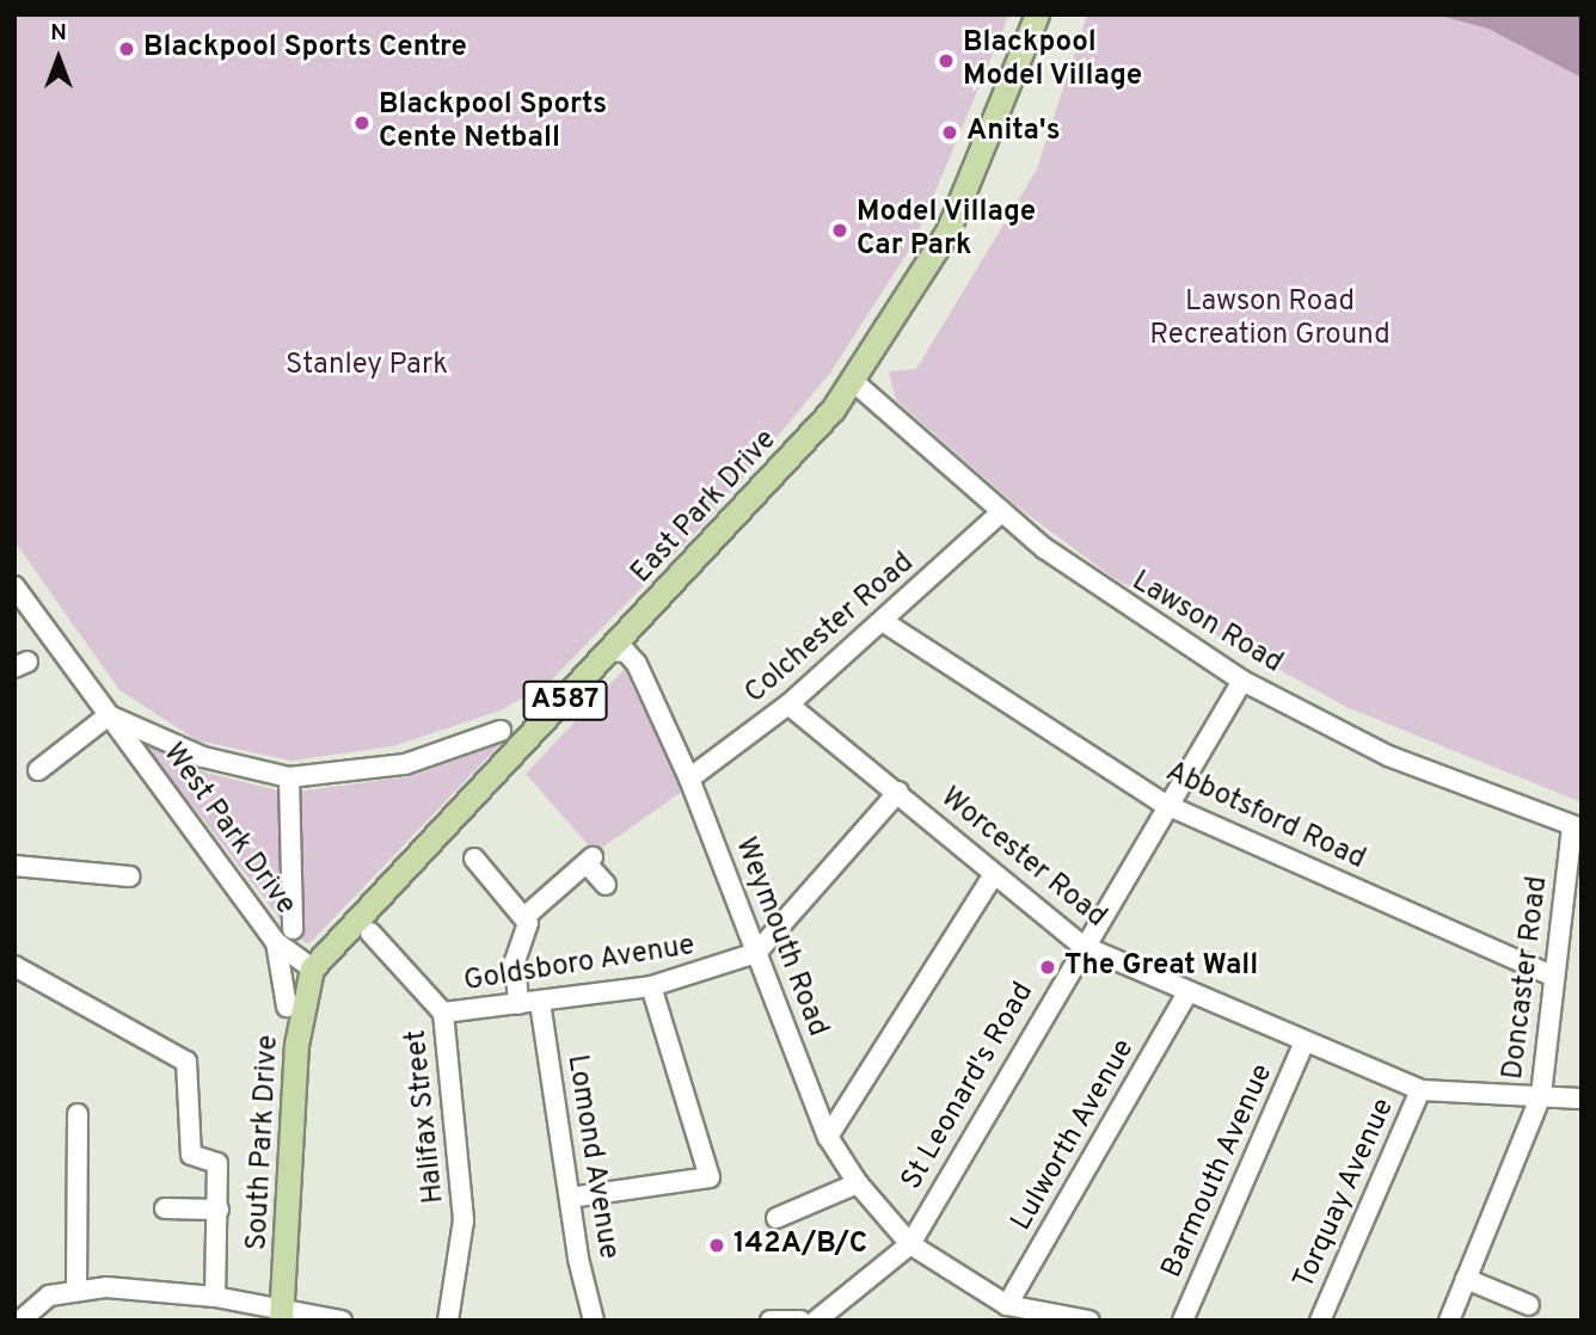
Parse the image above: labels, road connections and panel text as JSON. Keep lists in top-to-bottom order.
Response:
{
  "streets": {
    "main road": ["East Park Drive", "A587", "South Park Drive"],
    "street": [
      "Lawson Road",
      "Colchester Road",
      "Abbotsford Road",
      "West Park Drive",
      "Worcester Road",
      "Weymouth Road",
      "Goldsboro Avenue",
      "Doncaster Road",
      "St Leonard's Road",
      "Halifax Street",
      "Lulworth Avenue",
      "Lomond Avenue",
      "Barmouth Avenue",
      "Torquay Avenue"
    ]
  },
  "crossings": [
    ["East Park Drive", "Lawson Road"],
    ["East Park Drive", "West Park Drive"],
    ["East Park Drive", "Weymouth Road"],
    ["East Park Drive", "South Park Drive"],
    ["Lawson Road", "Colchester Road"],
    ["Lawson Road", "Doncaster Road"],
    ["Lawson Road", "St Leonard's Road"],
    ["Colchester Road", "Abbotsford Road"],
    ["Colchester Road", "Worcester Road"],
    ["Colchester Road", "Weymouth Road"],
    ["Abbotsford Road", "Doncaster Road"],
    ["Abbotsford Road", "St Leonard's Road"],
    ["West Park Drive", "South Park Drive"],
    ["Worcester Road", "Doncaster Road"],
    ["Worcester Road", "St Leonard's Road"],
    ["Worcester Road", "Lulworth Avenue"],
    ["Worcester Road", "Barmouth Avenue"],
    ["Worcester Road", "Torquay Avenue"],
    ["Weymouth Road", "Goldsboro Avenue"],
    ["Weymouth Road", "St Leonard's Road"],
    ["Weymouth Road", "Lulworth Avenue"],
    ["Goldsboro Avenue", "Halifax Street"],
    ["Goldsboro Avenue", "Lomond Avenue"]
  ],
  "parks": ["Lawson Road Recreation Ground", "Stanley Park"],
  "places": [
    "Blackpool Sports Centre",
    "Blackpool Model Village",
    "Blackpool Sports Cente Netball",
    "Anita's",
    "Model Village Car Park",
    "The Great Wall",
    "142A/B/C"
  ],
  "north": "top"
}
